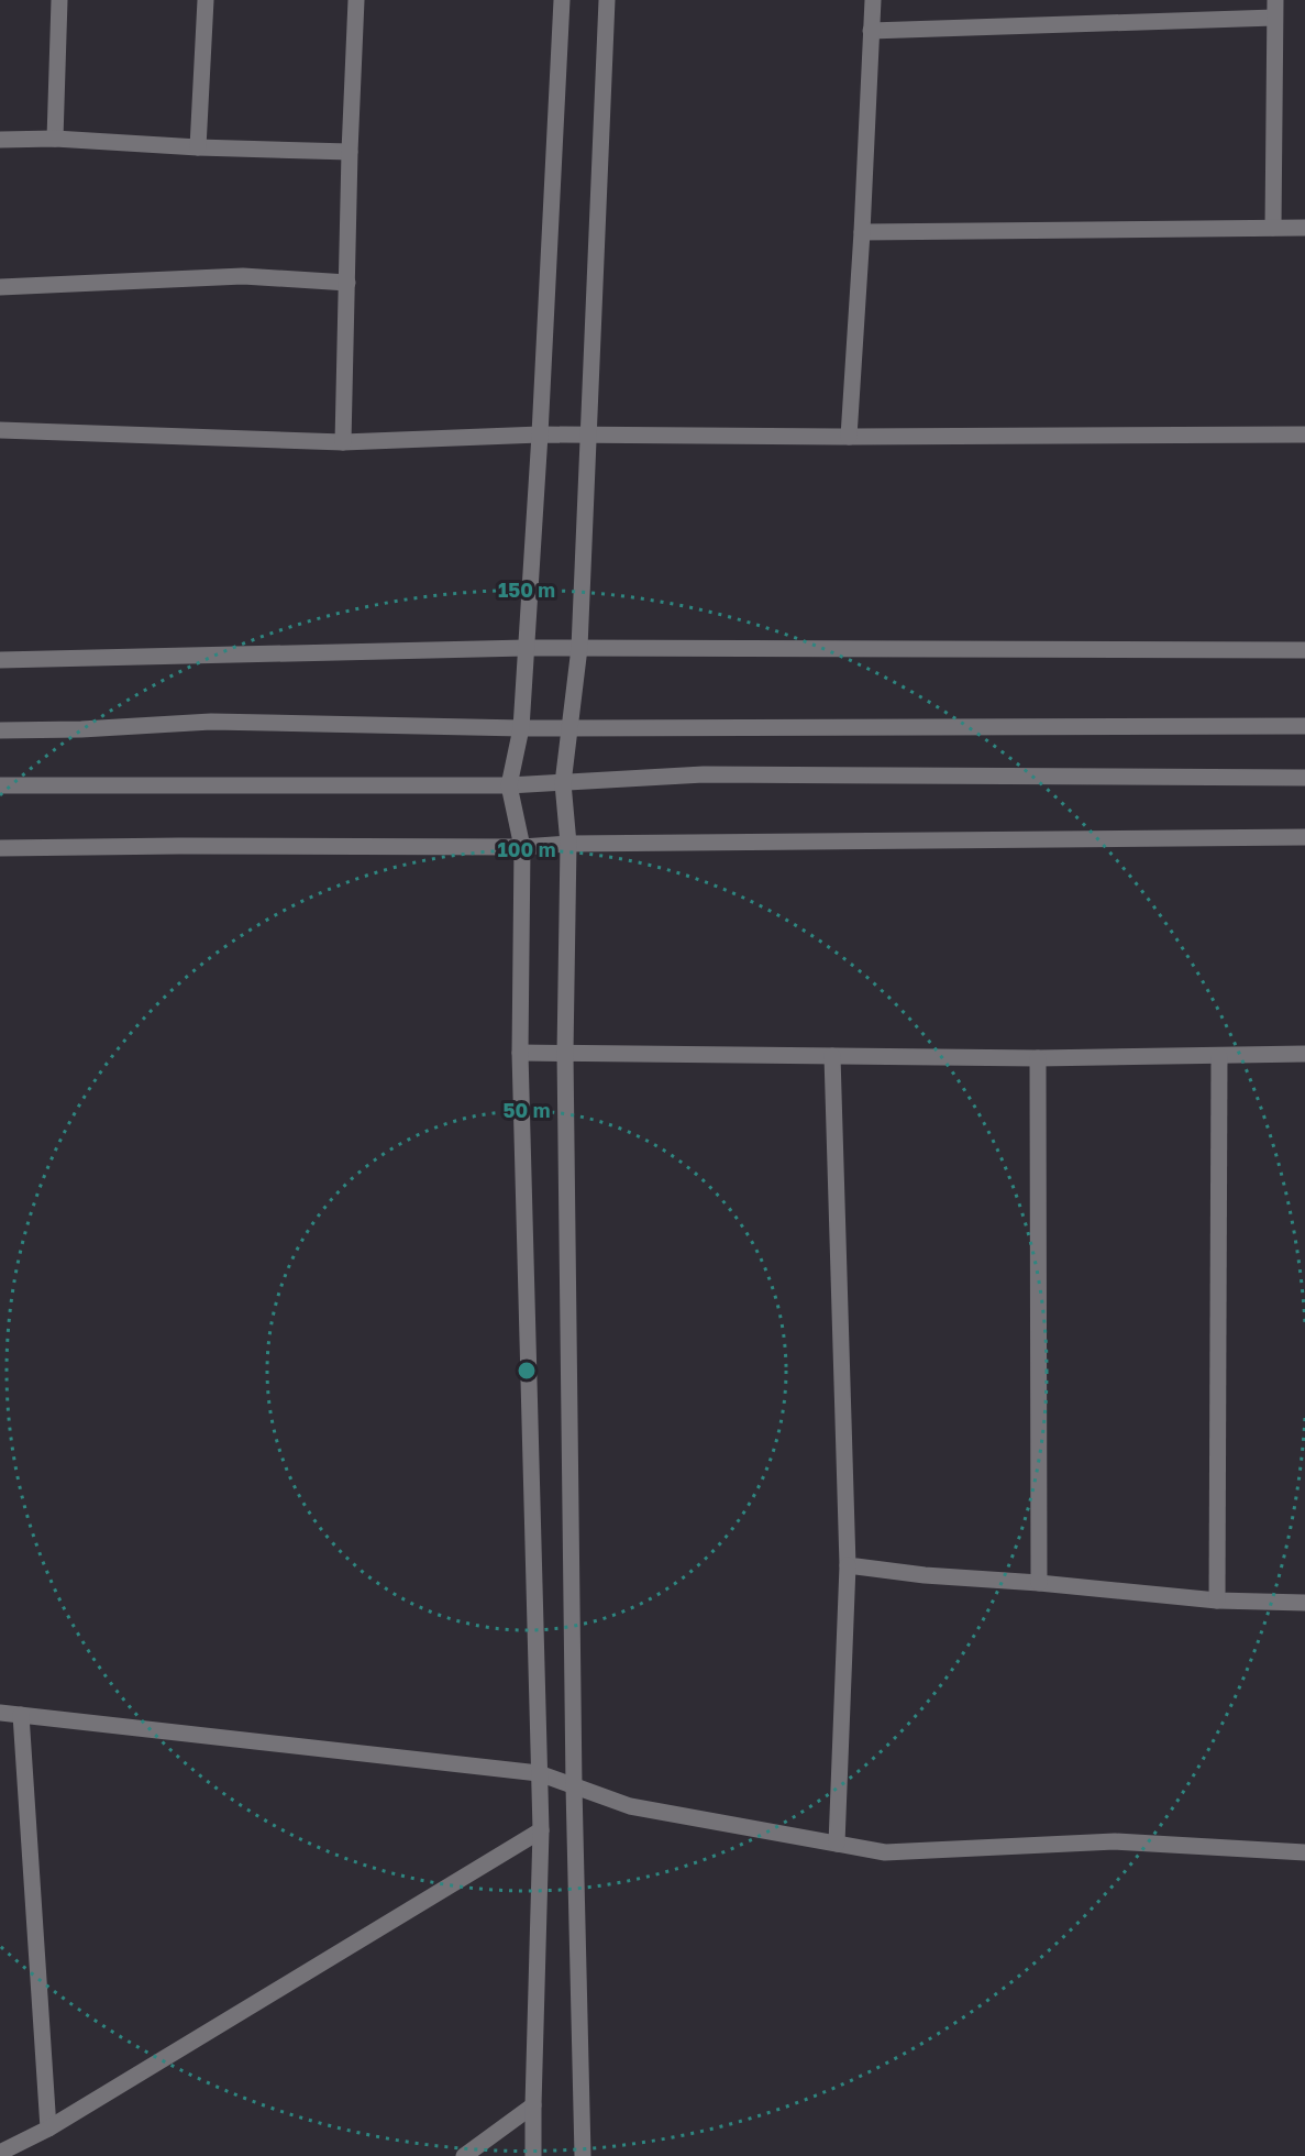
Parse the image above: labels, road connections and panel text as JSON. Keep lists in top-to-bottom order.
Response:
{
  "rings": ["150 m", "100 m", "50 m"]
}
